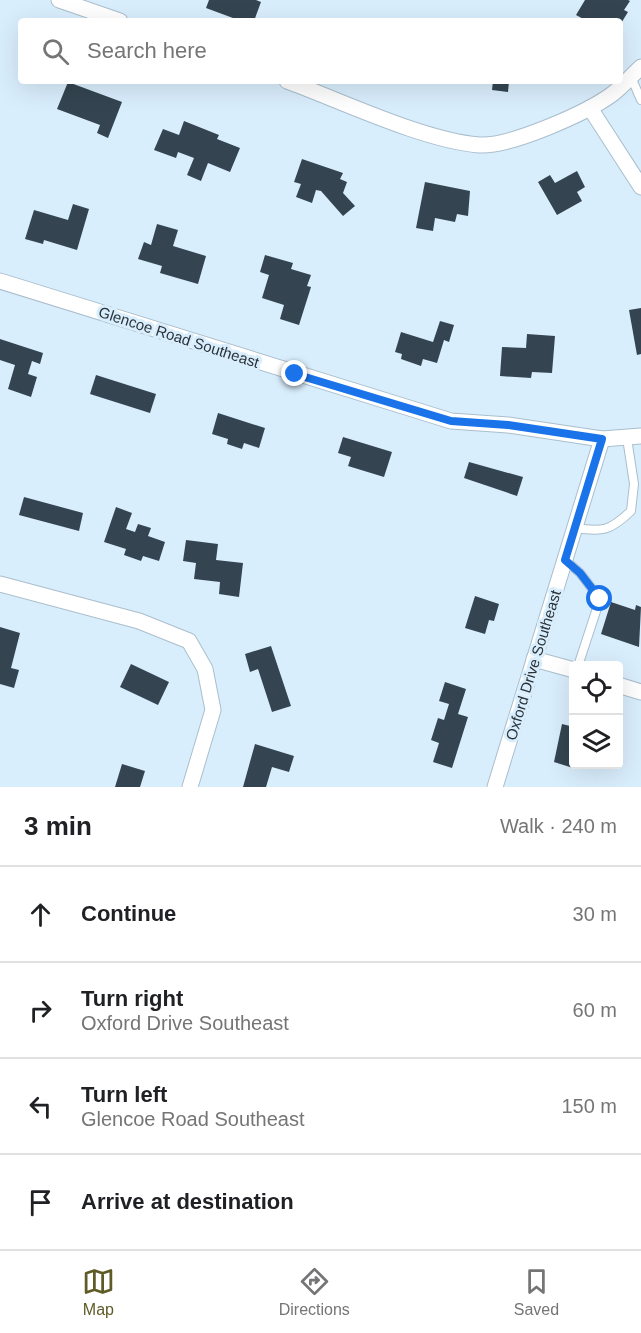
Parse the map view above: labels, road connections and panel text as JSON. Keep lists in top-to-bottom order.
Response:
{
  "streets": {
    "street": ["Glencoe Road Southeast", "Oxford Drive Southeast"]
  },
  "crossings": [
    ["Glencoe Road Southeast", "Oxford Drive Southeast"]
  ],
  "page": {
    "search": "Search here",
    "heading": ["3 min", "Walk · 240 m"],
    "list": [
      ["Continue", "30 m"],
      ["Turn right", "Oxford Drive Southeast", "60 m"],
      ["Turn left", "Glencoe Road Southeast", "150 m"],
      "Arrive at destination"
    ],
    "nav": ["Map", "Directions", "Saved"]
  }
}
